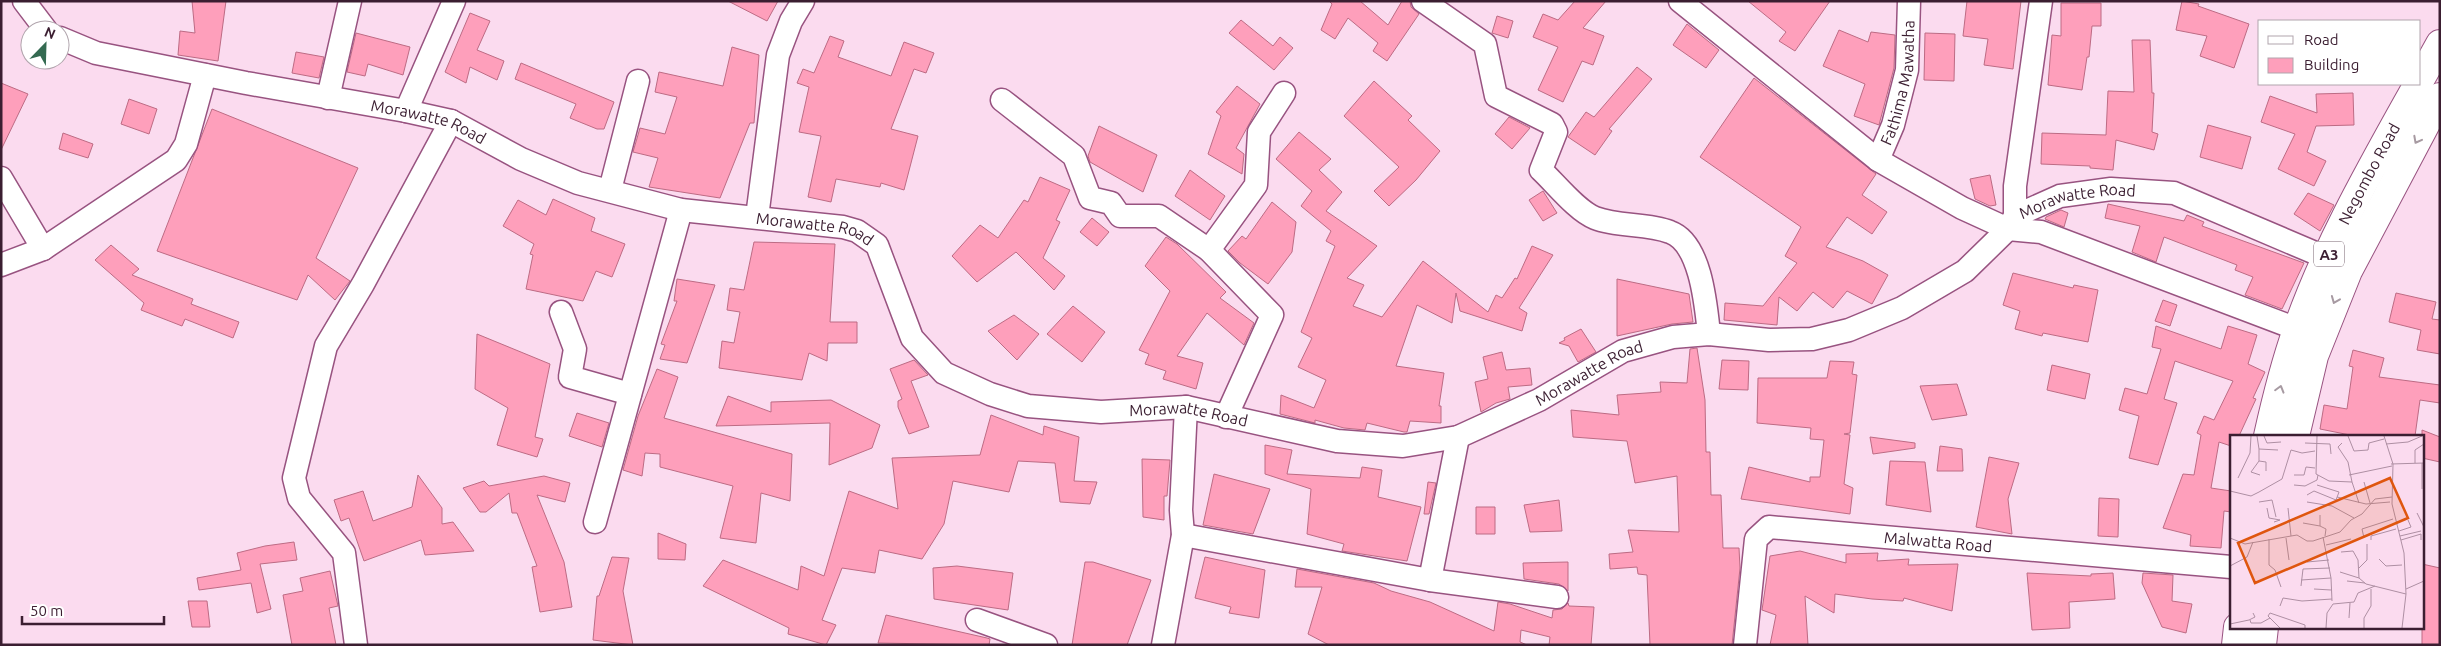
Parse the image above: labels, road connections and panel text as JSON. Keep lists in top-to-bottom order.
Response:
{
  "streets": {
    "highway": ["Negombo Road", "A3"],
    "street": ["Fathima Mawatha", "Morawatte Road", "Malwatta Road"]
  },
  "crossings": [
    ["Morawatte Road", "Negombo Road"]
  ],
  "legend": ["Road", "Building"],
  "scale_bar": "50 m",
  "north": "top right"
}
